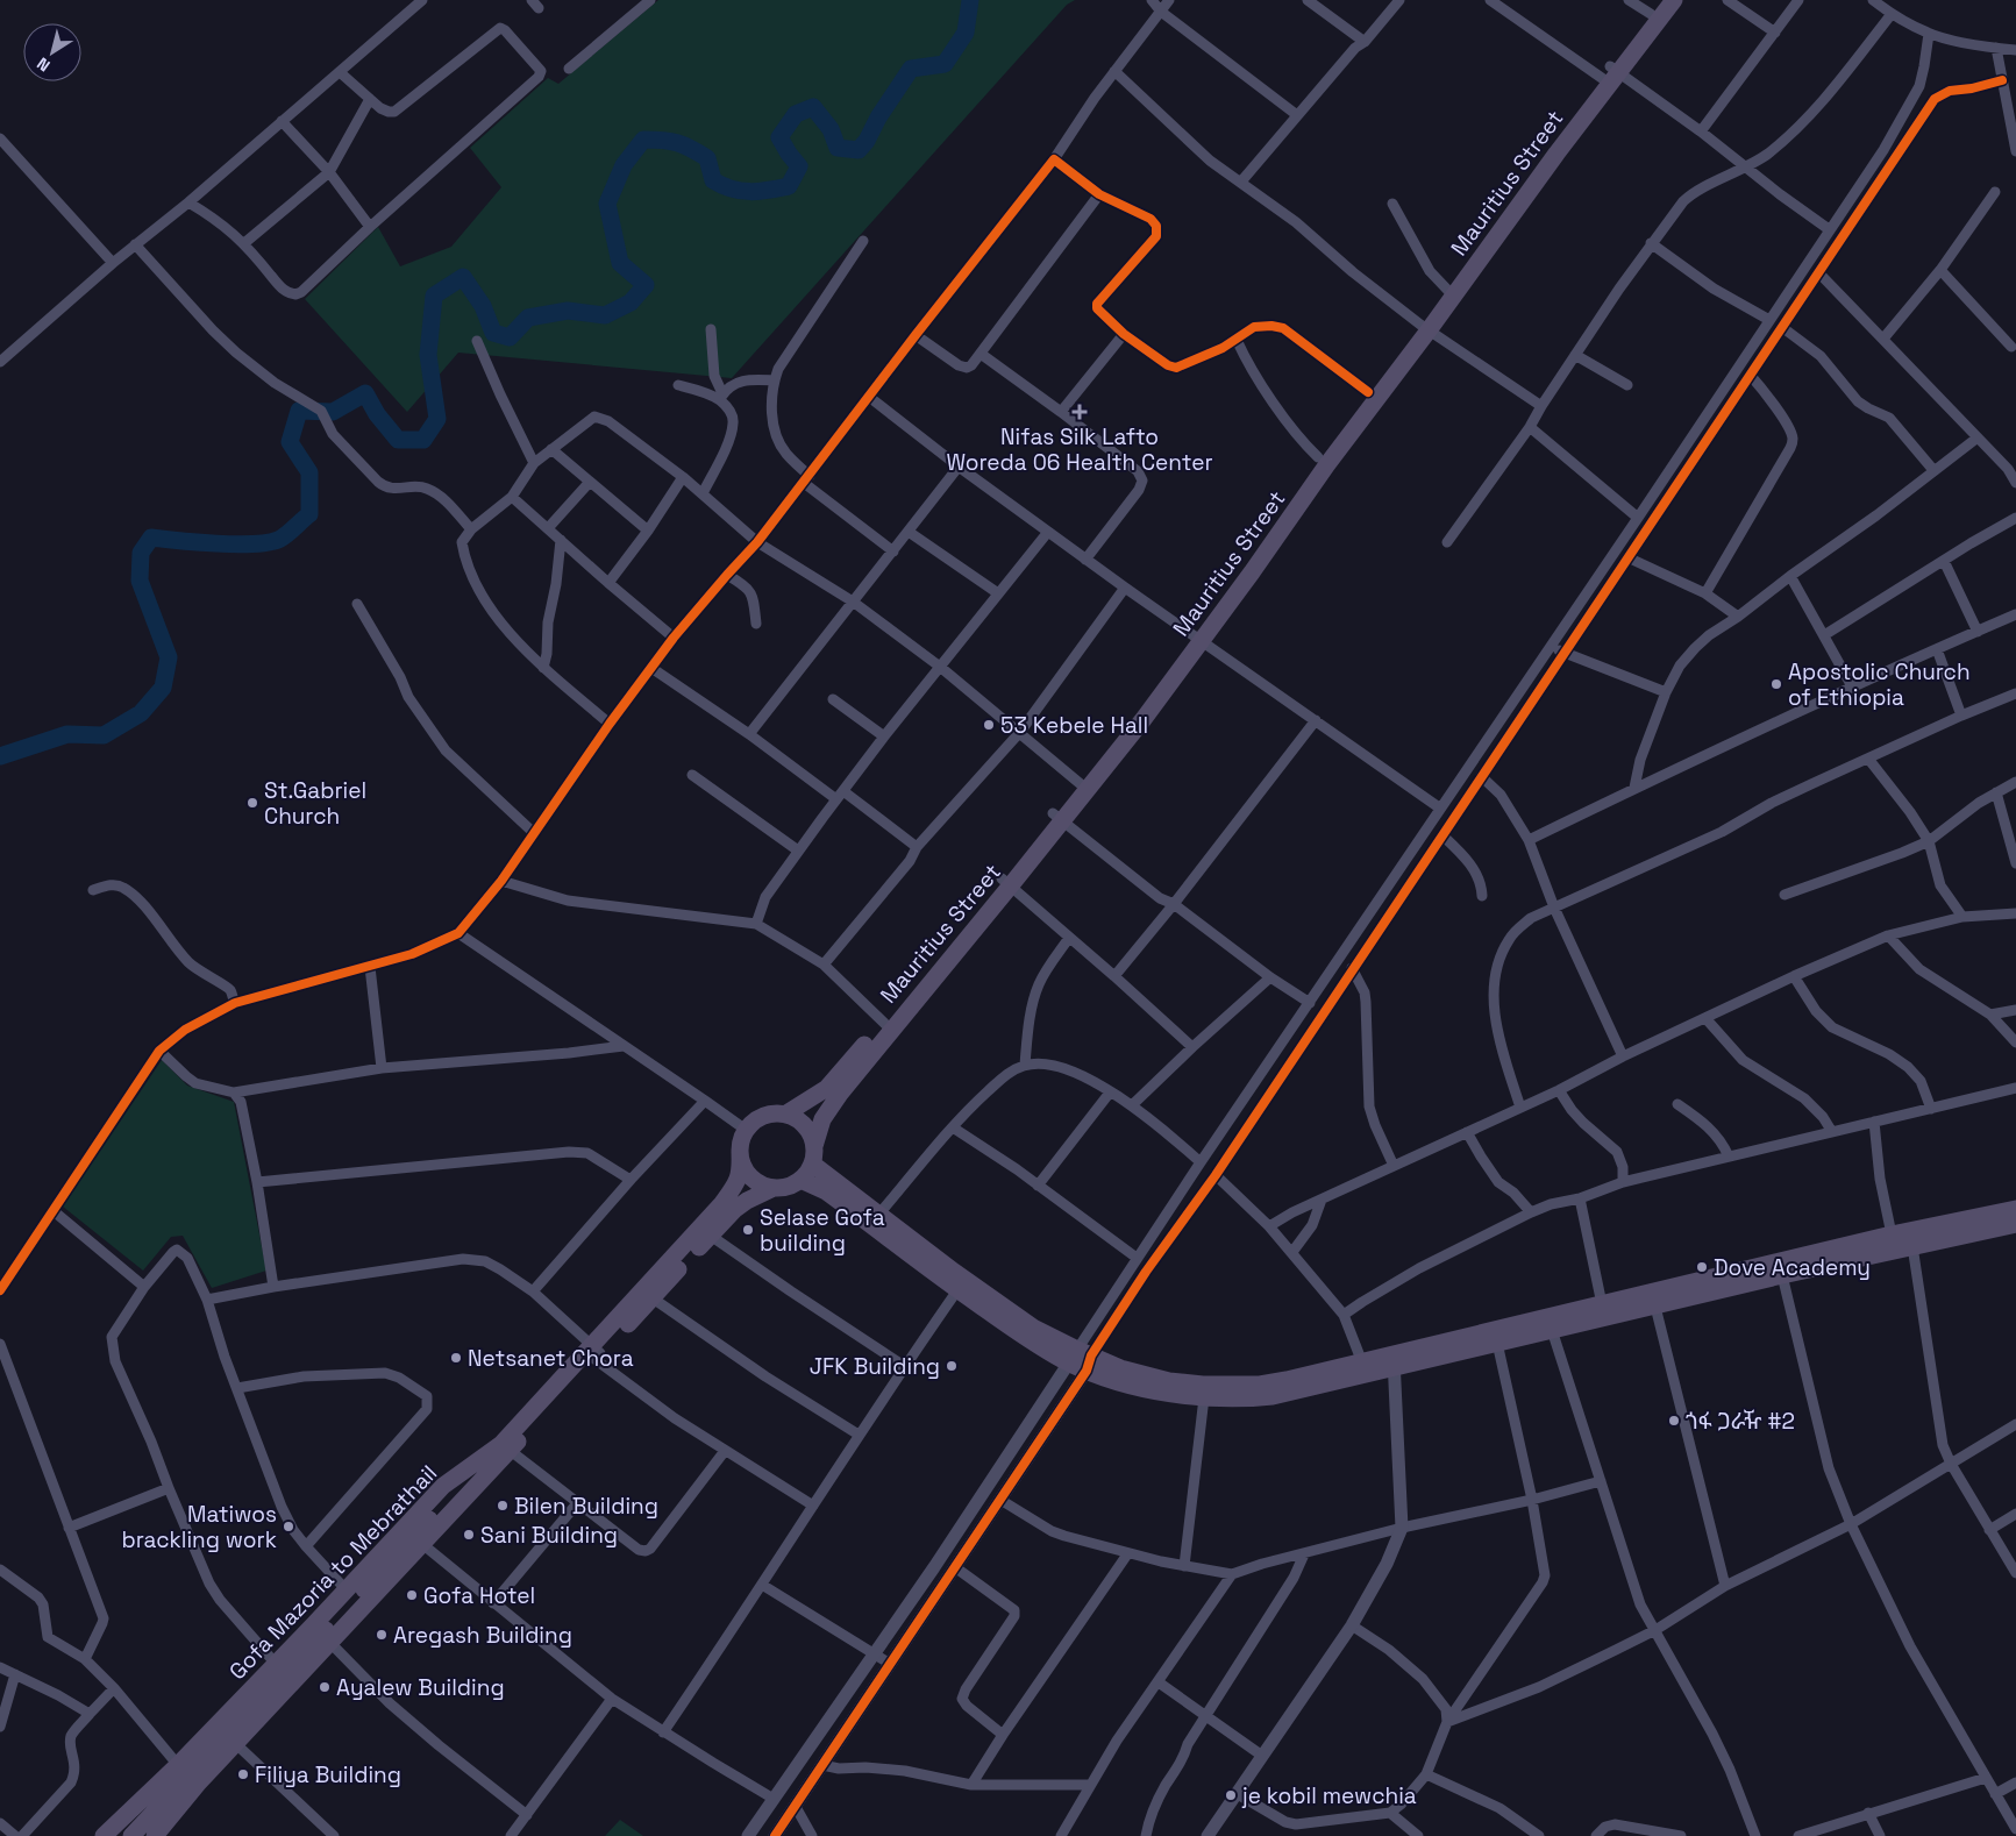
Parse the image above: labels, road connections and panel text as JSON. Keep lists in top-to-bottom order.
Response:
{
  "streets": {
    "main road": ["Mauritius Street", "Gofa Mazoria to Mebrathail"]
  },
  "crossings": [
    ["Mauritius Street", "Gofa Mazoria to Mebrathail"]
  ],
  "places": {
    "health": ["Nifas Silk Lafto Woreda 06 Health Center"],
    "other": [
      "Apostolic Church of Ethiopia",
      "53 Kebele Hall",
      "St.Gabriel Church",
      "Selase Gofa building",
      "Dove Academy",
      "Netsanet Chora",
      "JFK Building",
      "ጎፋ ጋራዥ #2",
      "Bilen Building",
      "Matiwos brackling work",
      "Sani Building",
      "Gofa Hotel",
      "Aregash Building",
      "Ayalew Building",
      "Filiya Building",
      "je kobil mewchia"
    ]
  },
  "north": "bottom left"
}
